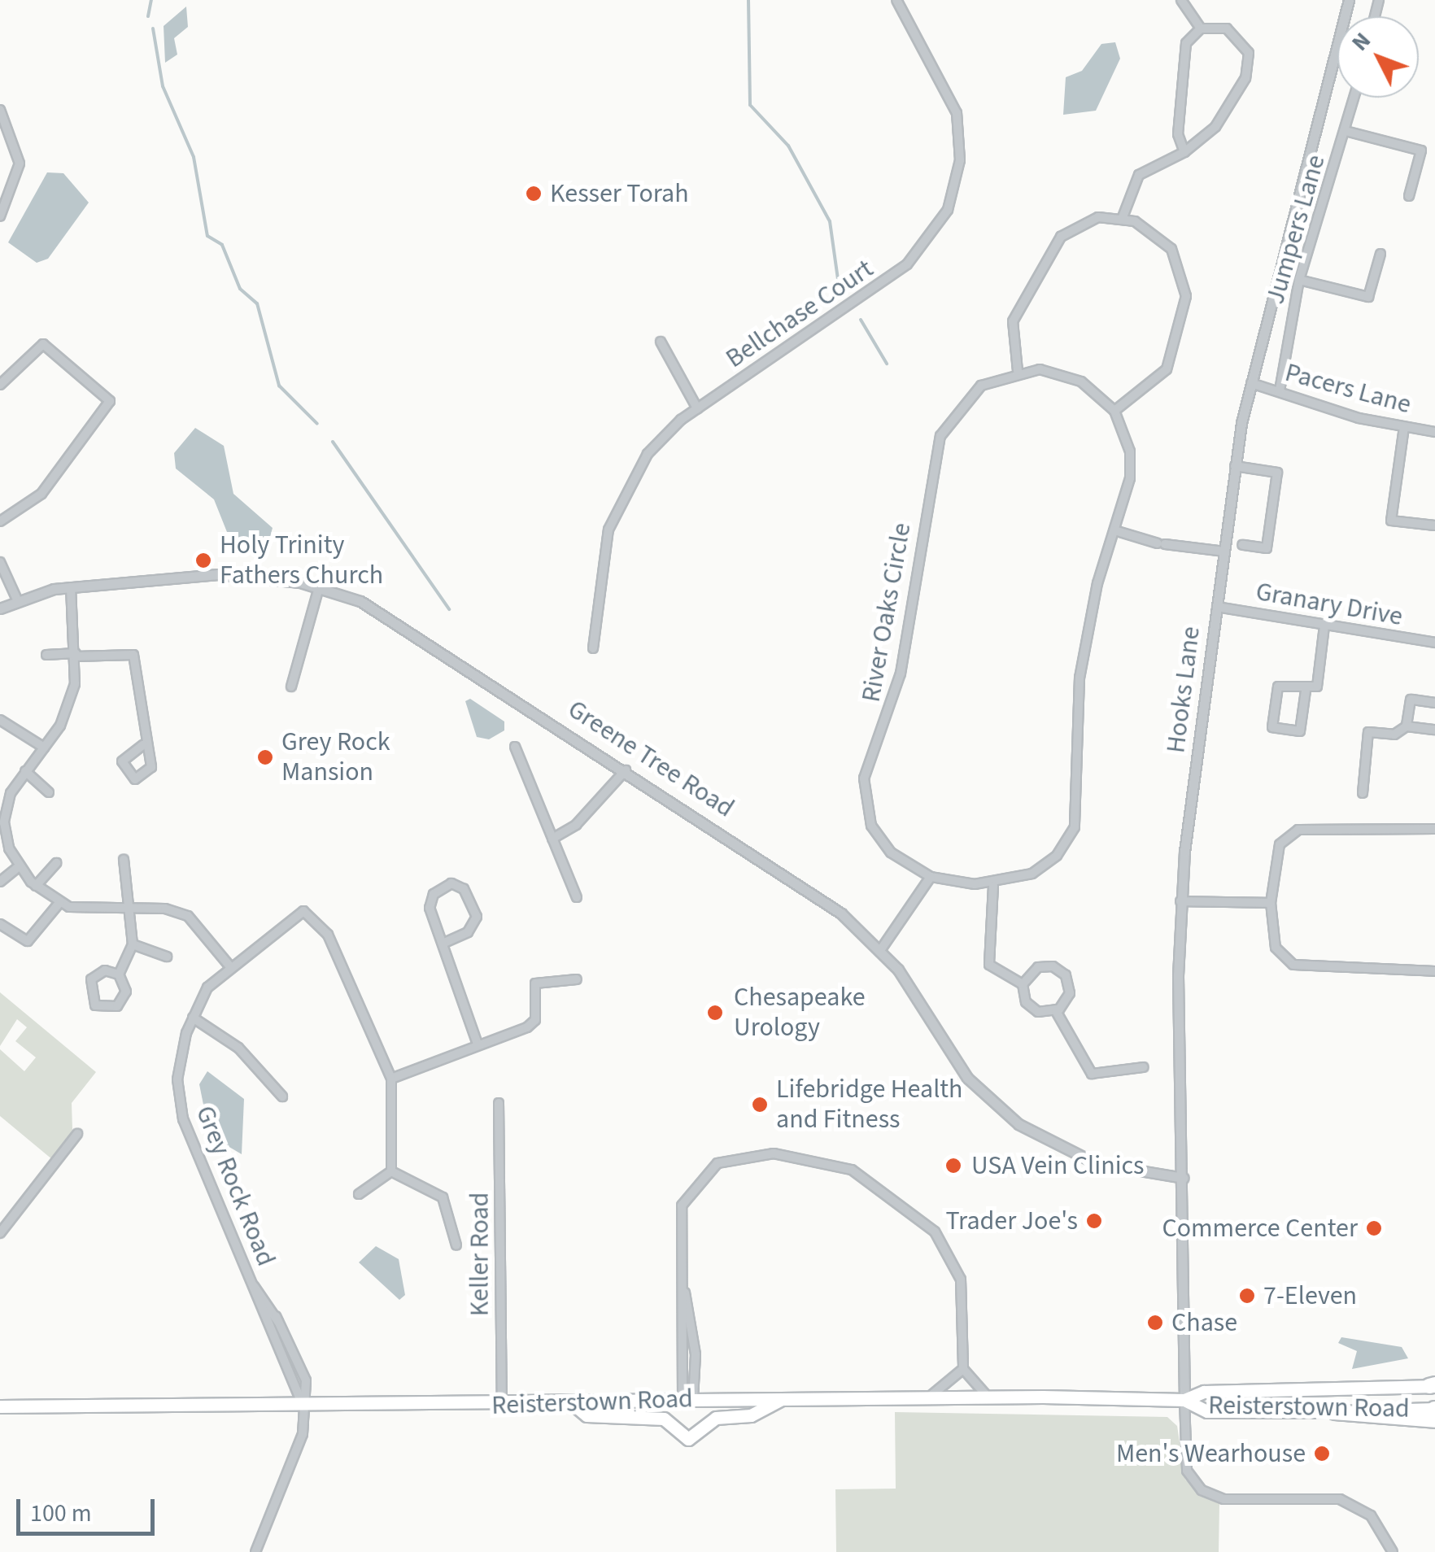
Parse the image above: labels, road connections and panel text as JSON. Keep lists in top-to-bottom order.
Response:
{
  "streets": {
    "main road": ["Reisterstown Road"],
    "street": [
      "Jumpers Lane",
      "Bellchase Court",
      "Pacers Lane",
      "Granary Drive",
      "River Oaks Circle",
      "Hooks Lane",
      "Greene Tree Road",
      "Grey Rock Road",
      "Keller Road"
    ]
  },
  "crossings": [
    ["Jumpers Lane", "Pacers Lane"],
    ["Pacers Lane", "Hooks Lane"],
    ["Granary Drive", "Hooks Lane"],
    ["Hooks Lane", "Greene Tree Road"],
    ["Hooks Lane", "Reisterstown Road"],
    ["Grey Rock Road", "Reisterstown Road"],
    ["Keller Road", "Reisterstown Road"]
  ],
  "places": [
    "Kesser Torah",
    "Holy Trinity Fathers Church",
    "Grey Rock Mansion",
    "Chesapeake Urology",
    "Lifebridge Health and Fitness",
    "USA Vein Clinics",
    "Trader Joe's",
    "Commerce Center",
    "7-Eleven",
    "Chase",
    "Men's Wearhouse"
  ],
  "scale_bar": "100 m",
  "north": "top left"
}
